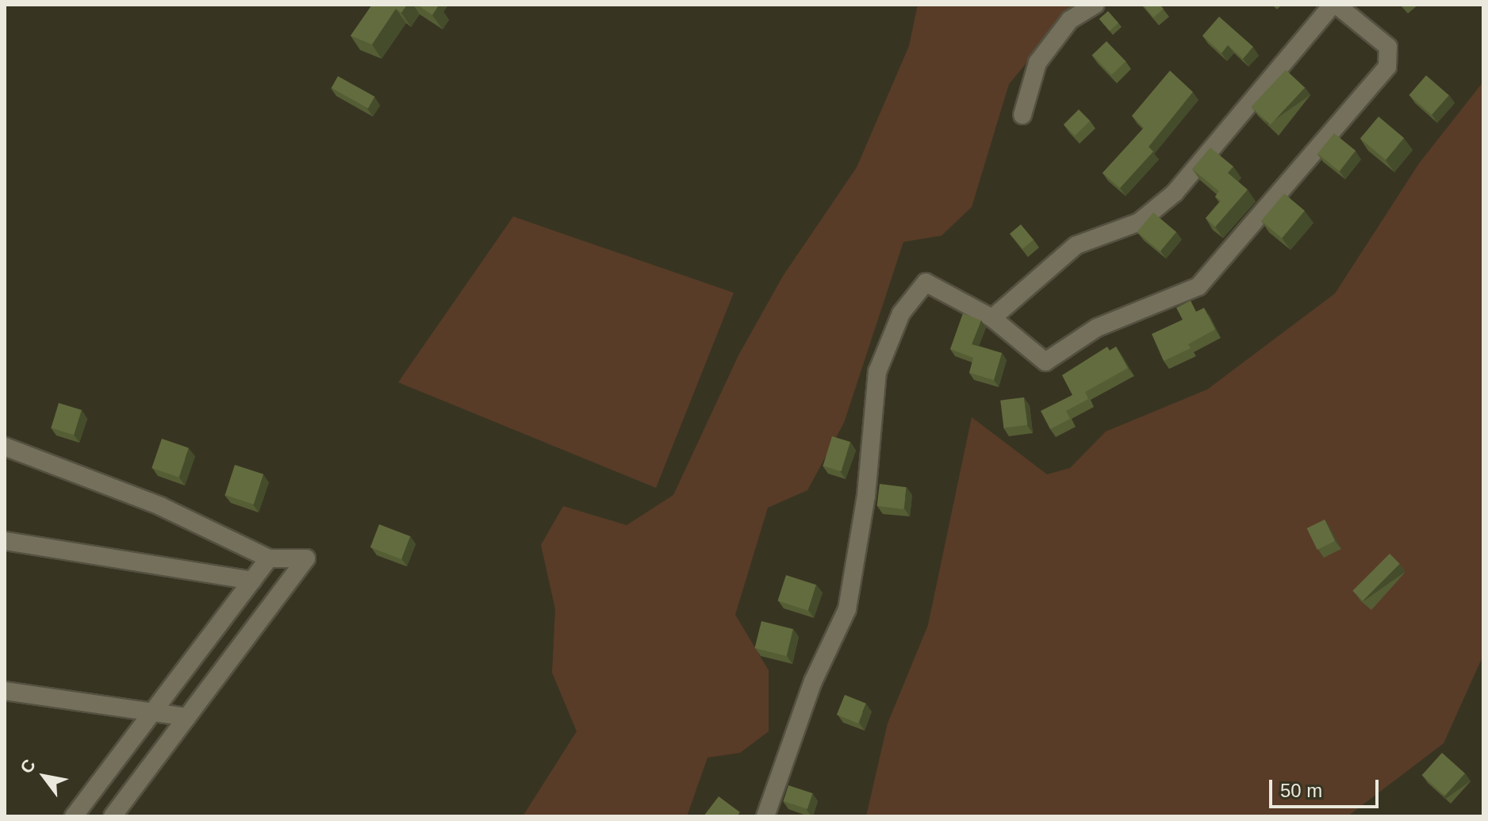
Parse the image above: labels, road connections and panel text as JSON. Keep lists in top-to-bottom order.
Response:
{
  "scale_bar": "50 m",
  "north": "top left"
}
